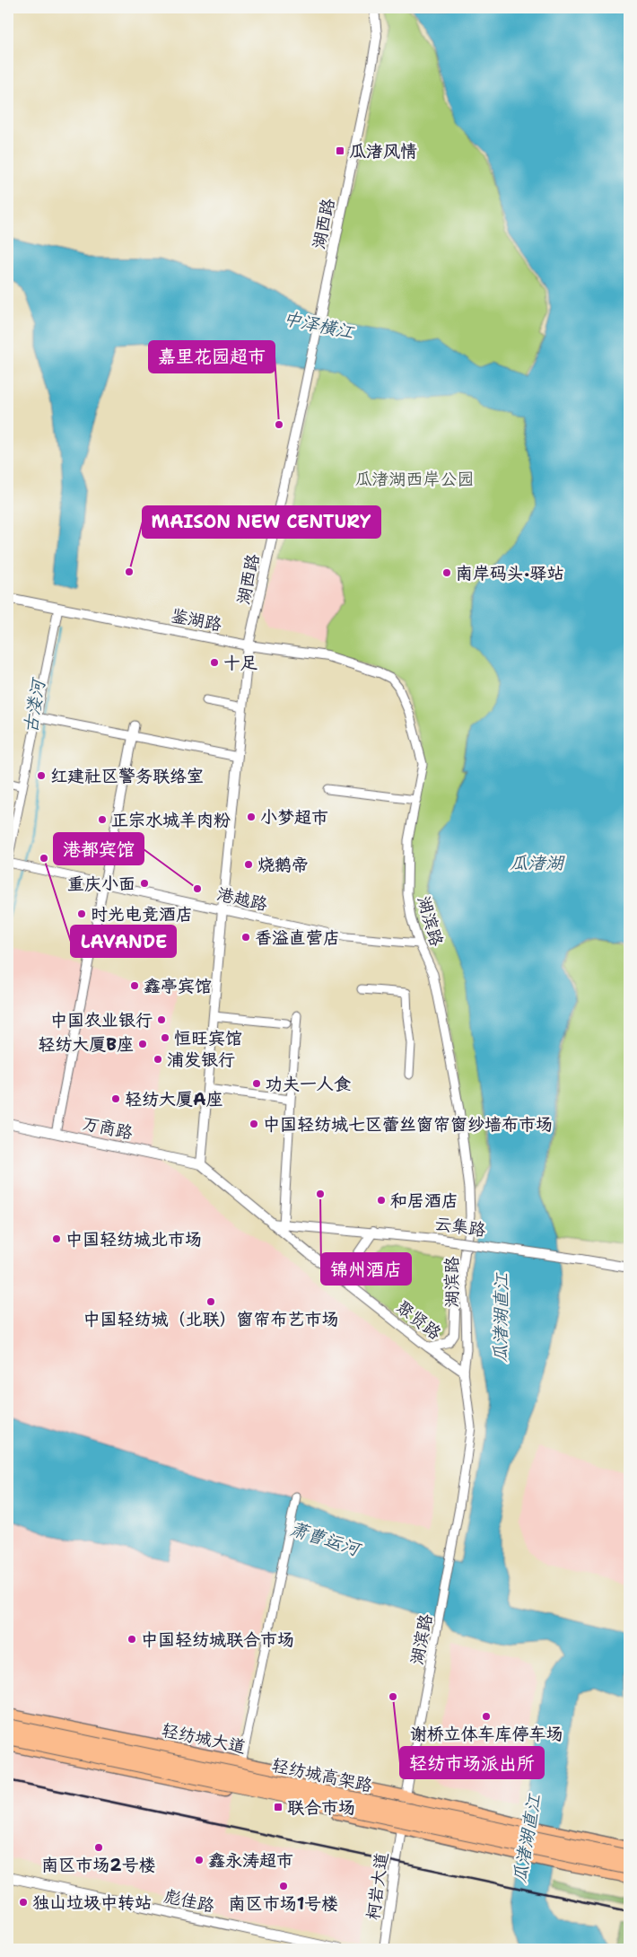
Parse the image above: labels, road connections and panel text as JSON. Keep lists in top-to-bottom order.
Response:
{
  "streets": {
    "highway": ["轻纺城高架路"],
    "main road": ["轻纺城大道"],
    "street": [
      "湖西路",
      "鉴湖路",
      "港越路",
      "湖滨路",
      "万商路",
      "云集路",
      "聚贤路",
      "柯岩大道",
      "彪佳路"
    ]
  },
  "crossings": [
    ["湖西路", "鉴湖路"],
    ["湖西路", "港越路"],
    ["湖西路", "万商路"],
    ["鉴湖路", "湖滨路"],
    ["港越路", "湖滨路"],
    ["湖滨路", "聚贤路"],
    ["湖滨路", "轻纺城大道"],
    ["湖滨路", "柯岩大道"],
    ["云集路", "聚贤路"],
    ["轻纺城大道", "轻纺城高架路"]
  ],
  "water": [
    "中泽横江",
    "古溇河",
    "瓜渚湖",
    "瓜渚湖直江",
    "萧曹运河"
  ],
  "parks": ["瓜渚湖西岸公园"],
  "places": {
    "transit": ["瓜渚风情", "联合市场"],
    "other": [
      "嘉里花园超市",
      "MAISON NEW CENTURY",
      "南岸码头·驿站",
      "十足",
      "红建社区警务联络室",
      "小梦超市",
      "正宗水城羊肉粉",
      "LAVANDE",
      "烧鹅帝",
      "重庆小面",
      "港都宾馆",
      "时光电竞酒店",
      "香溢直营店",
      "鑫亭宾馆",
      "中国农业银行",
      "恒旺宾馆",
      "轻纺大厦B座",
      "浦发银行",
      "功夫一人食",
      "轻纺大厦A座",
      "中国轻纺城七区蕾丝窗帘窗纱墙布市场",
      "锦州酒店",
      "和居酒店",
      "中国轻纺城北市场",
      "中国轻纺城（北联）窗帘布艺市场",
      "中国轻纺城联合市场",
      "轻纺市场派出所",
      "谢桥立体车库停车场",
      "南区市场2号楼",
      "鑫永涛超市",
      "南区市场1号楼",
      "独山垃圾中转站"
    ]
  }
}
